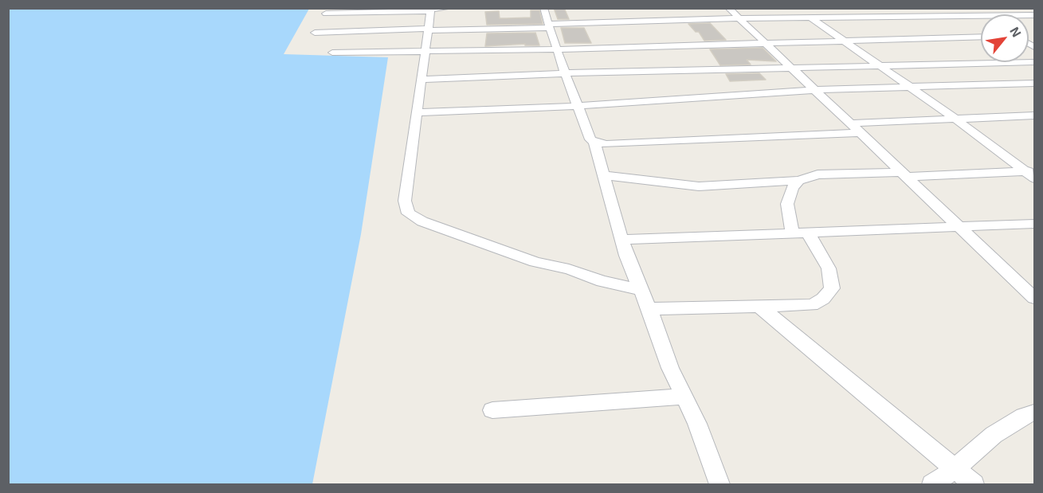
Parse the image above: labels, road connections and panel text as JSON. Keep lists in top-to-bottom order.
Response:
{
  "north": "top right"
}
